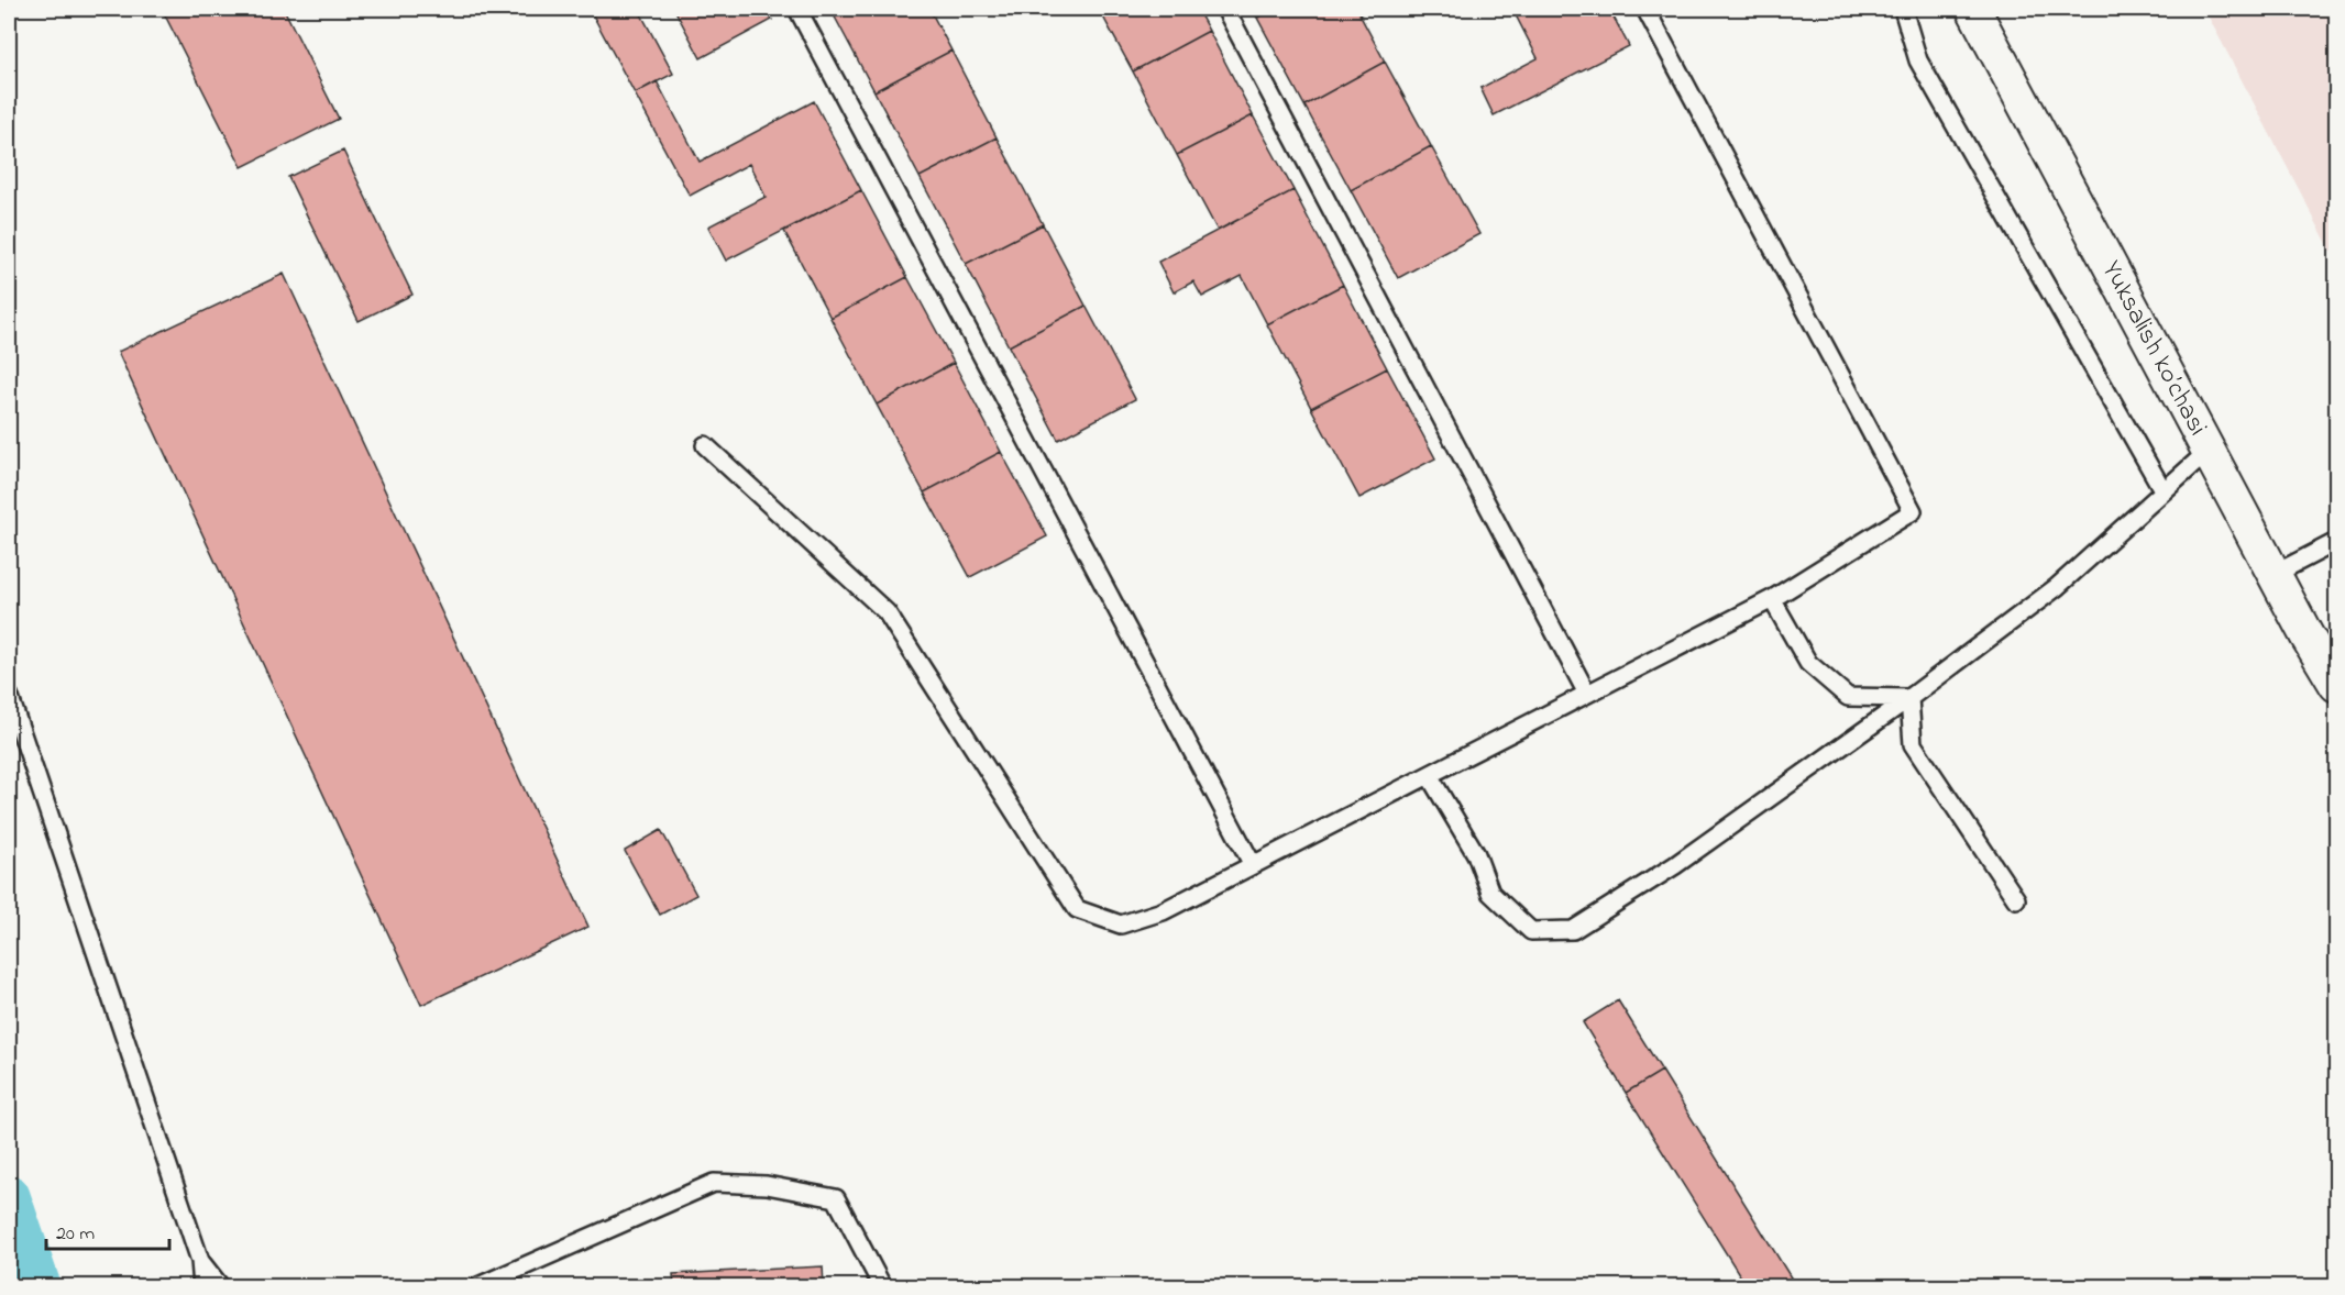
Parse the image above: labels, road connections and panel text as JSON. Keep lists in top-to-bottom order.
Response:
{
  "streets": {
    "street": ["Yuksalish ko’chasi"]
  },
  "scale_bar": "20 m"
}
